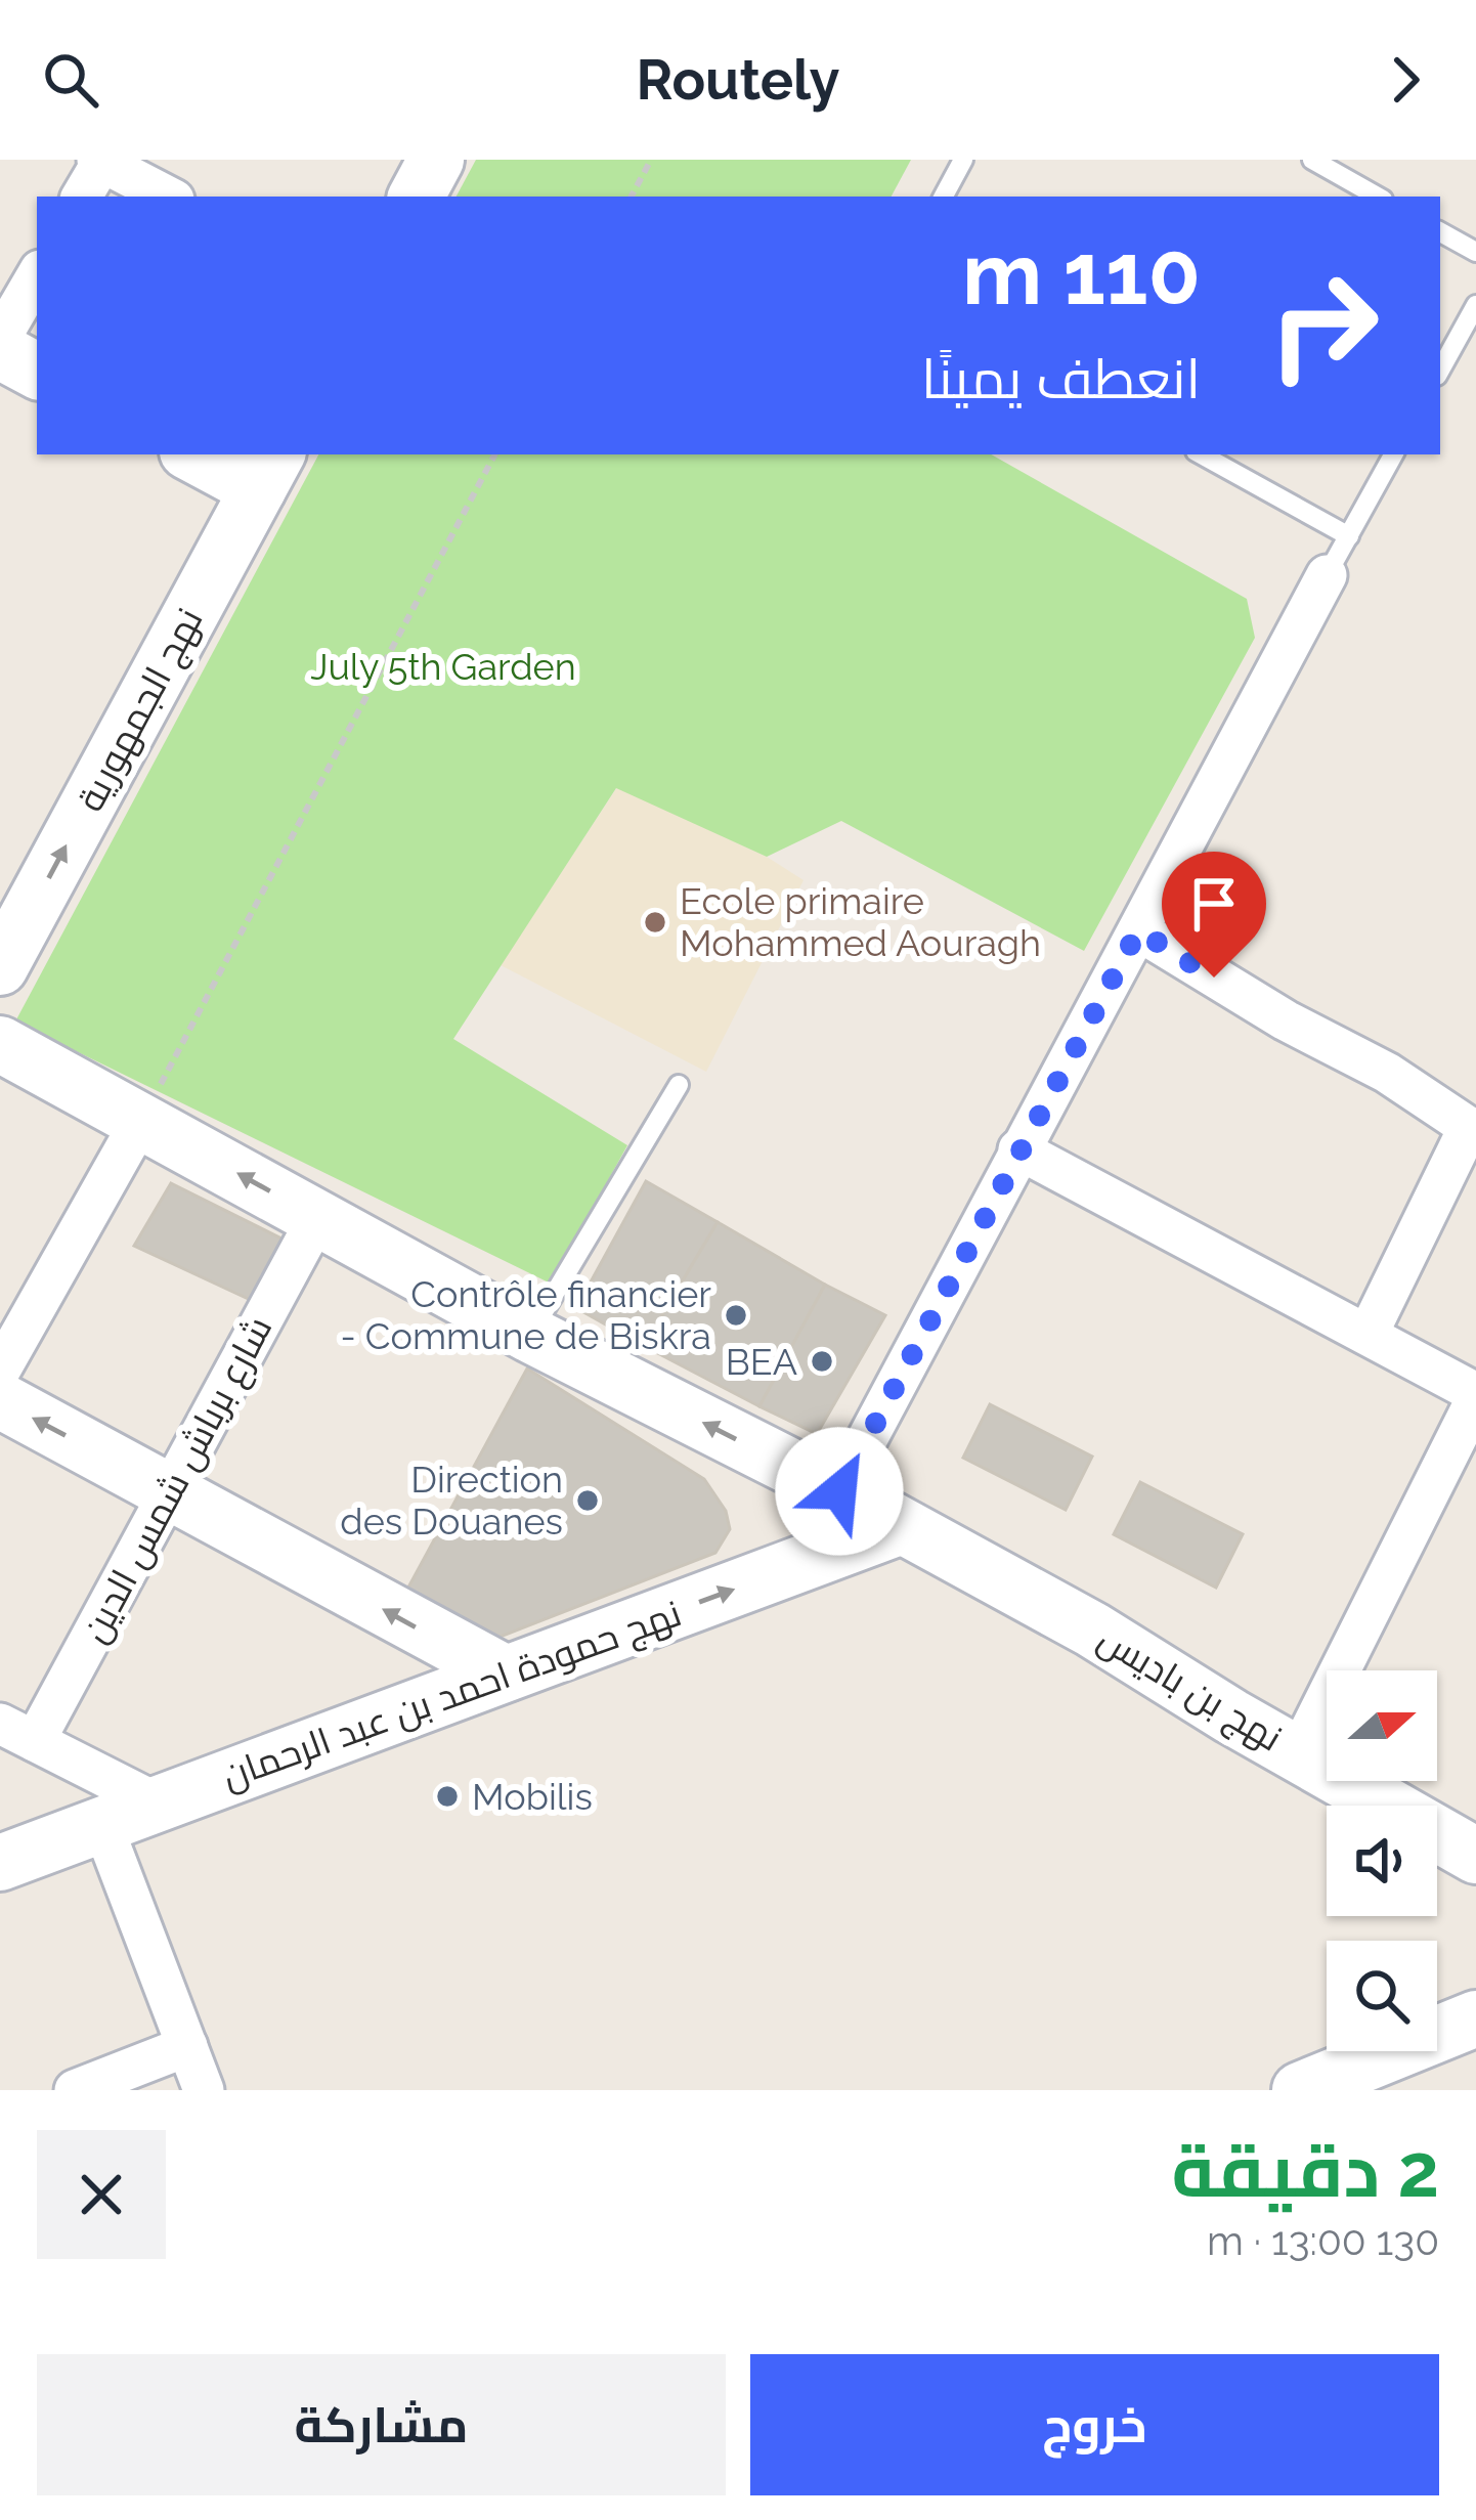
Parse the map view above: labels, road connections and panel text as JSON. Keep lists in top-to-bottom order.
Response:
{
  "streets": {
    "main road": ["نهج الجمهورية", "نهج بن باديس", "نهج حمودة احمد بن عبد الرحمان"],
    "street": ["شارع برباش شمس الدين"]
  },
  "crossings": [
    ["شارع برباش شمس الدين", "نهج بن باديس"],
    ["نهج بن باديس", "نهج حمودة احمد بن عبد الرحمان"]
  ],
  "one_way": ["نهج الجمهورية"],
  "parks": ["July 5th Garden"],
  "places": [
    "Ecole primaire Mohammed Aouragh",
    "Contrôle financier - Commune de Biskra",
    "BEA",
    "Direction des Douanes",
    "Mobilis"
  ],
  "north": "right",
  "page": {
    "header": "Routely",
    "turn": ["110 m", "انعطف يمينًا"],
    "heading": ["2 دقيقة", "130 m · 13:00"],
    "buttons": ["خروج", "مشاركة"]
  }
}
